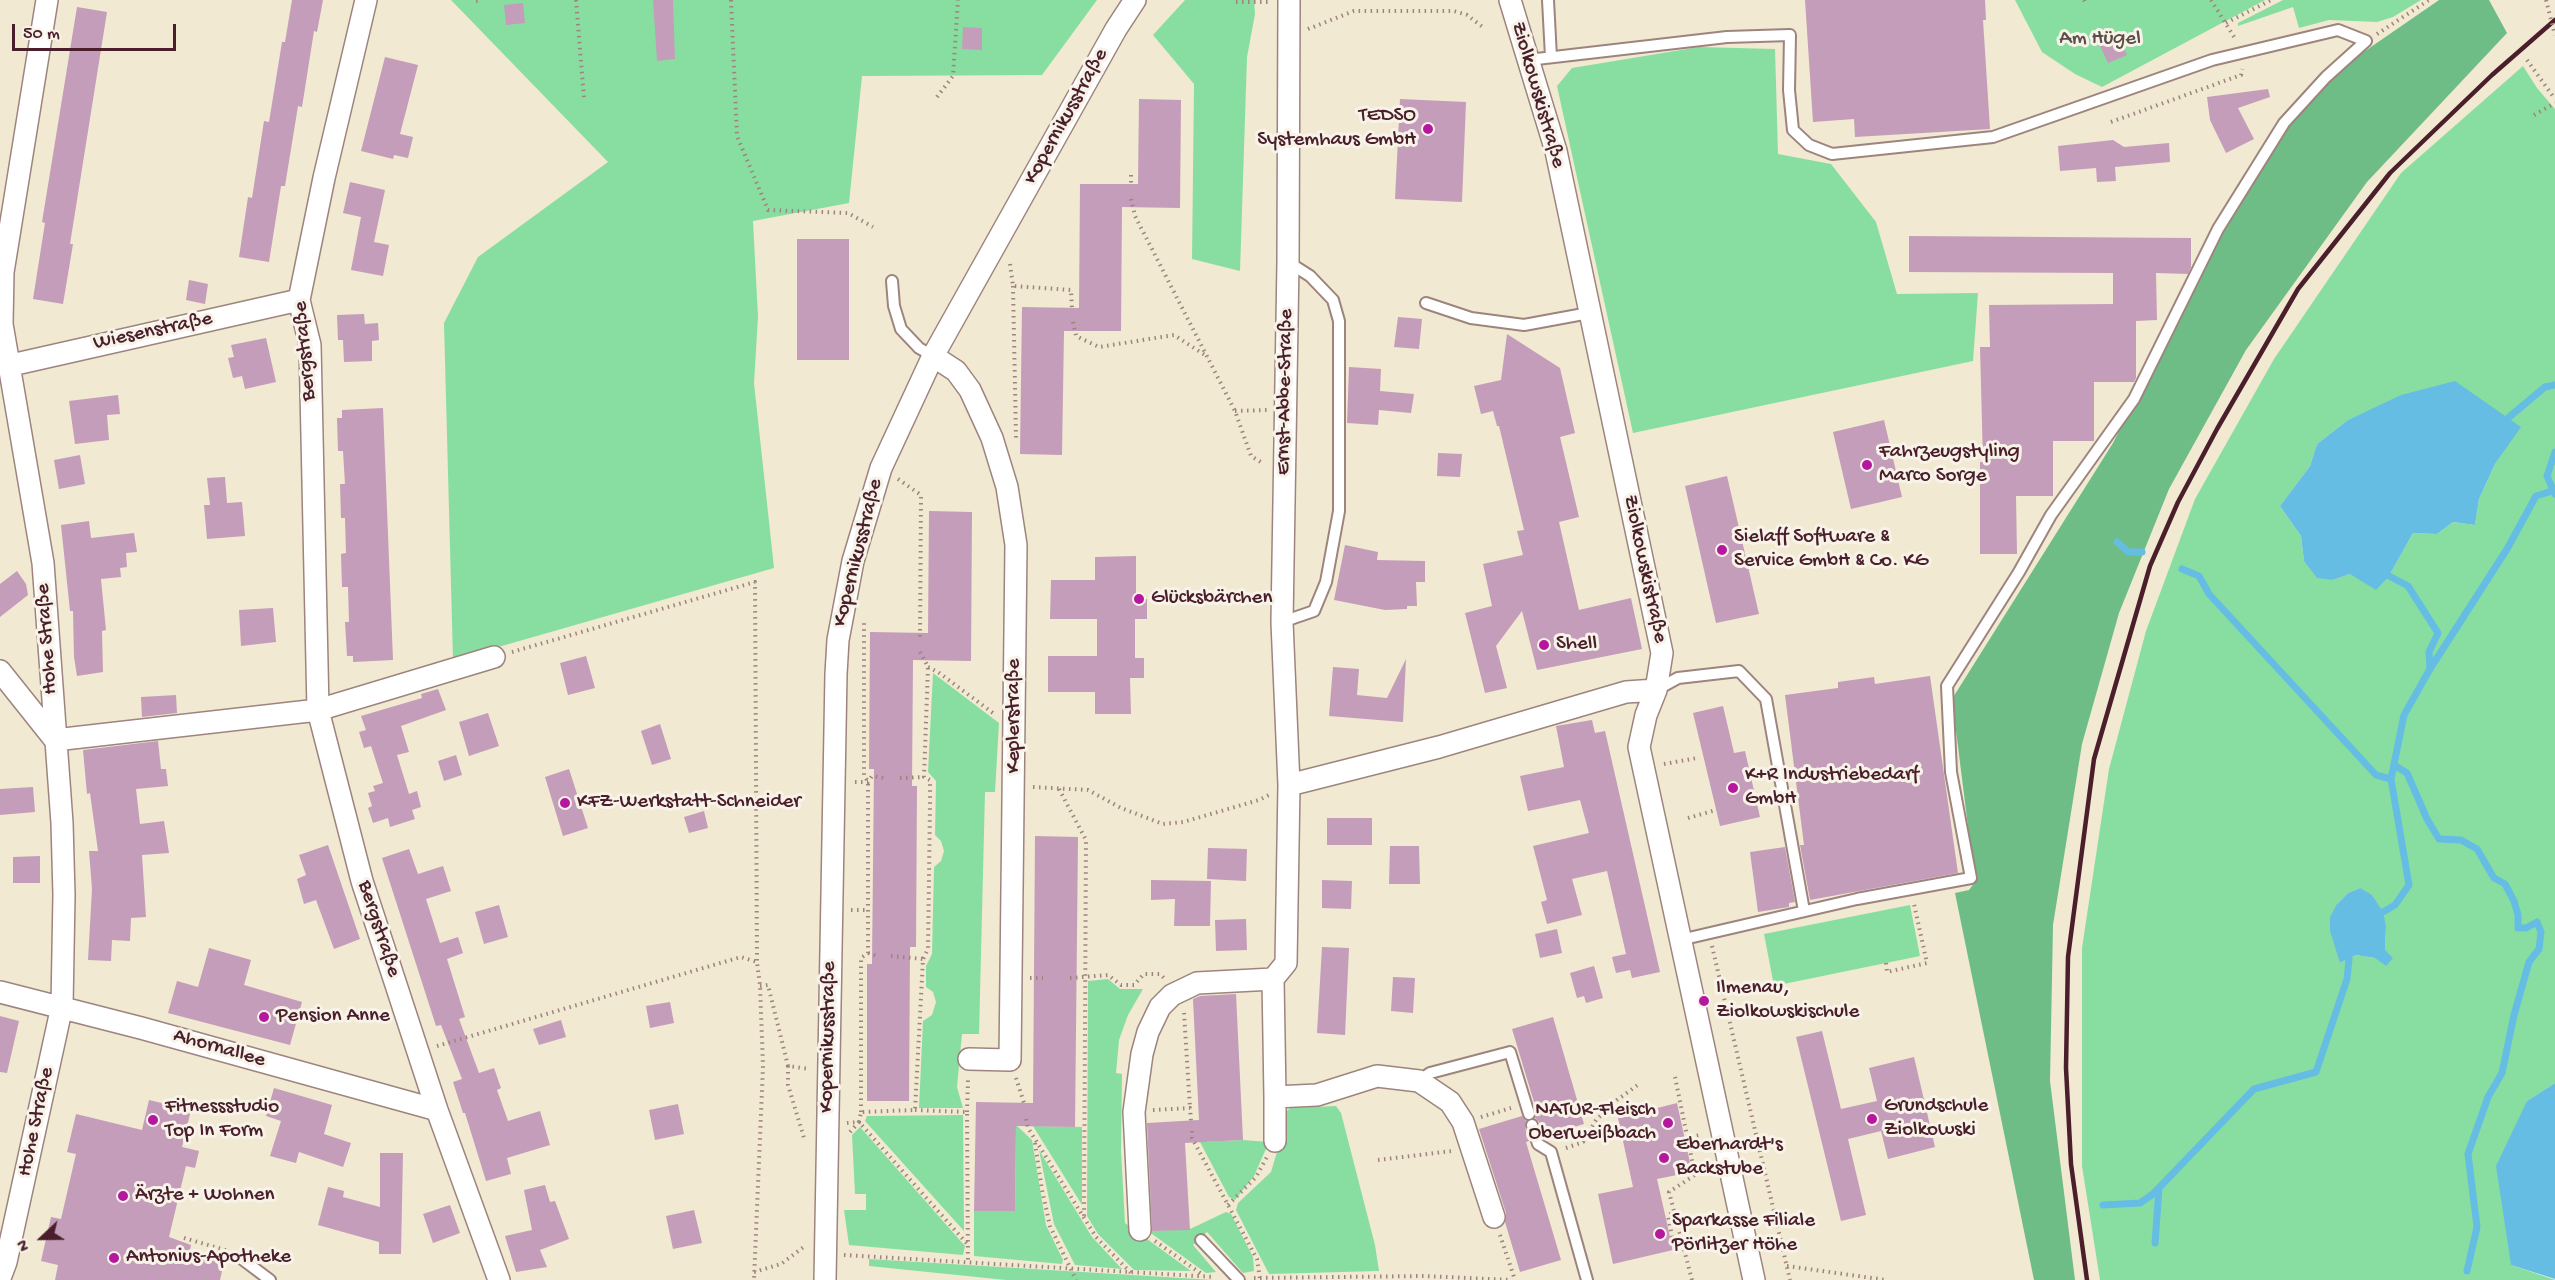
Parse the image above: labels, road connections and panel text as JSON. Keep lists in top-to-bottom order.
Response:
{
  "streets": {
    "street": [
      "Ziolkowskistraße",
      "Kopernikusstraße",
      "Wiesenstraße",
      "Bergstraße",
      "Ernst-Abbe-Straße",
      "Hohe Straße",
      "Keplerstraße",
      "Ahornallee"
    ]
  },
  "crossings": [
    ["Kopernikusstraße", "Keplerstraße"],
    ["Wiesenstraße", "Bergstraße"],
    ["Wiesenstraße", "Hohe Straße"],
    ["Bergstraße", "Ahornallee"],
    ["Hohe Straße", "Ahornallee"]
  ],
  "parks": ["Am Hügel"],
  "places": [
    "TEDSO Systemhaus GmbH",
    "Fahrzeugstyling Marco Sorge",
    "Sielaff Software & Service GmbH & Co. KG",
    "Glücksbärchen",
    "Shell",
    "K+R Industriebedarf GmbH",
    "KFZ-Werkstatt-Schneider",
    "Ilmenau, Ziolkowskischule",
    "Pension Anne",
    "Grundschule Ziolkowski",
    "Fitnessstudio Top In Form",
    "NATUR-Fleisch Oberweißbach",
    "Eberhardt's Backstube",
    "Ärzte + Wohnen",
    "Sparkasse Filiale Pörlitzer Höhe",
    "Antonius-Apotheke"
  ],
  "scale_bar": "50 m",
  "north": "left"
}
